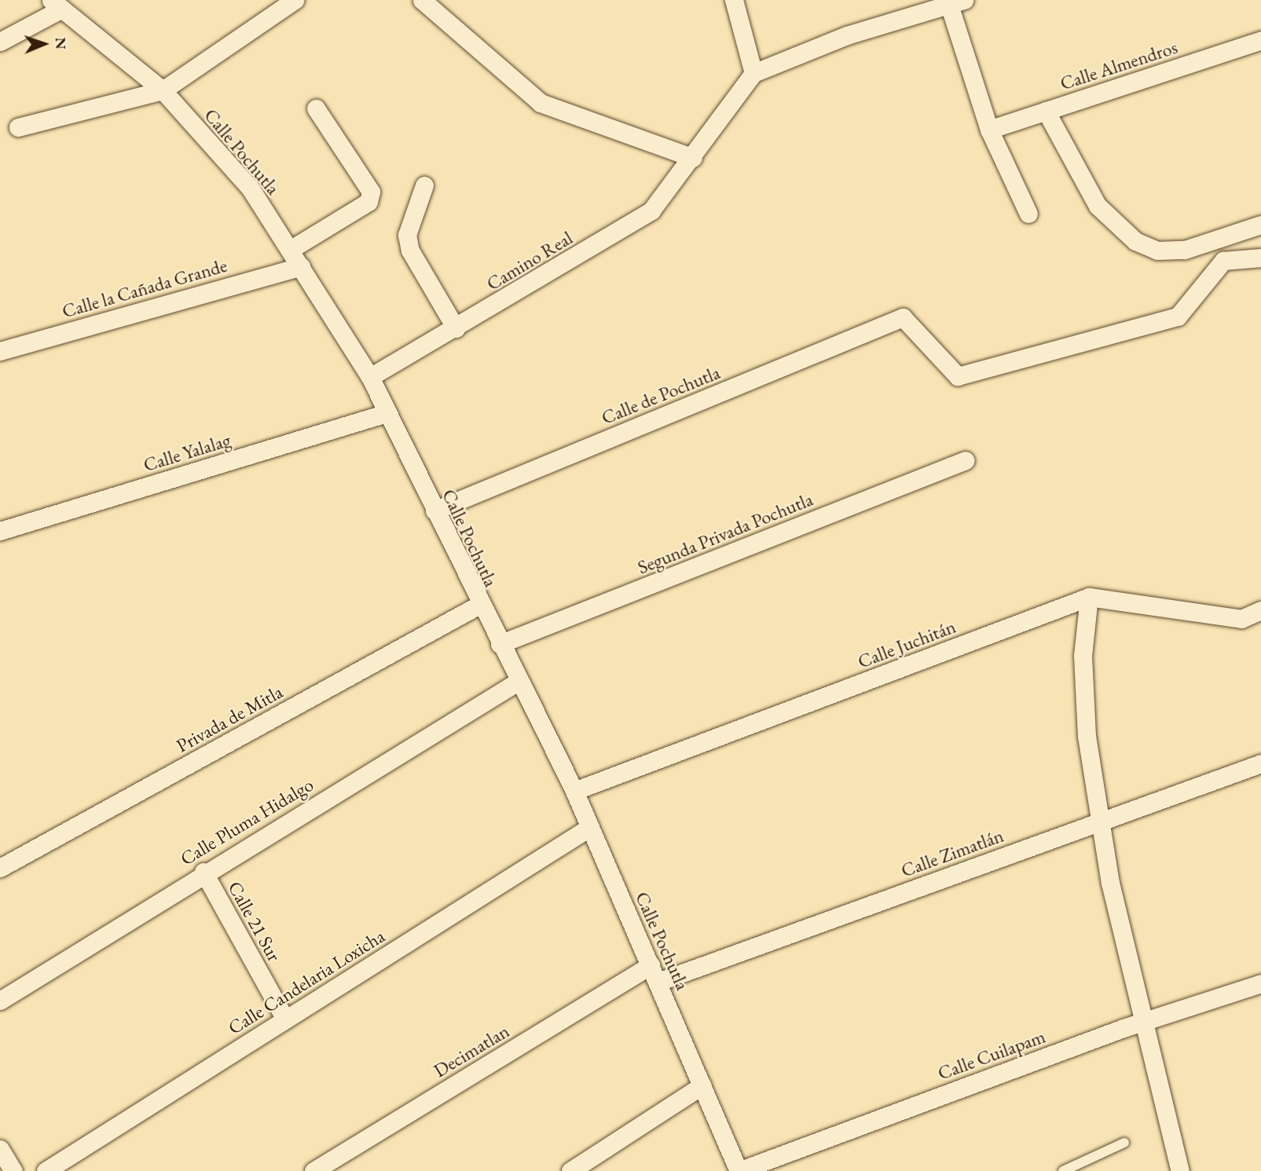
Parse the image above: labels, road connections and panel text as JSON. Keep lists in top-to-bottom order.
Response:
{
  "streets": {
    "street": [
      "Calle Almendros",
      "Calle Pochutla",
      "Camino Real",
      "Calle la Cañada Grande",
      "Calle de Pochutla",
      "Calle Yalalag",
      "Segunda Privada Pochutla",
      "Calle Juchitán",
      "Privada de Mitla",
      "Calle Pluma Hidalgo",
      "Calle Zimatlán",
      "Calle 21 Sur",
      "Calle Candelaria Loxicha",
      "Decimatlan",
      "Calle Cuilapam"
    ]
  },
  "crossings": [
    ["Calle Pochutla", "Camino Real"],
    ["Calle Pochutla", "Calle la Cañada Grande"],
    ["Calle Pochutla", "Calle de Pochutla"],
    ["Calle Pochutla", "Calle Yalalag"],
    ["Calle Pochutla", "Segunda Privada Pochutla"],
    ["Calle Pochutla", "Calle Juchitán"],
    ["Calle Pochutla", "Privada de Mitla"],
    ["Calle Pochutla", "Calle Pluma Hidalgo"],
    ["Calle Pochutla", "Calle Zimatlán"],
    ["Calle Pochutla", "Calle Candelaria Loxicha"],
    ["Calle Pochutla", "Decimatlan"],
    ["Calle Pochutla", "Calle Cuilapam"],
    ["Calle Pluma Hidalgo", "Calle 21 Sur"],
    ["Calle Zimatlán", "Decimatlan"],
    ["Calle 21 Sur", "Calle Candelaria Loxicha"]
  ],
  "north": "right"
}
